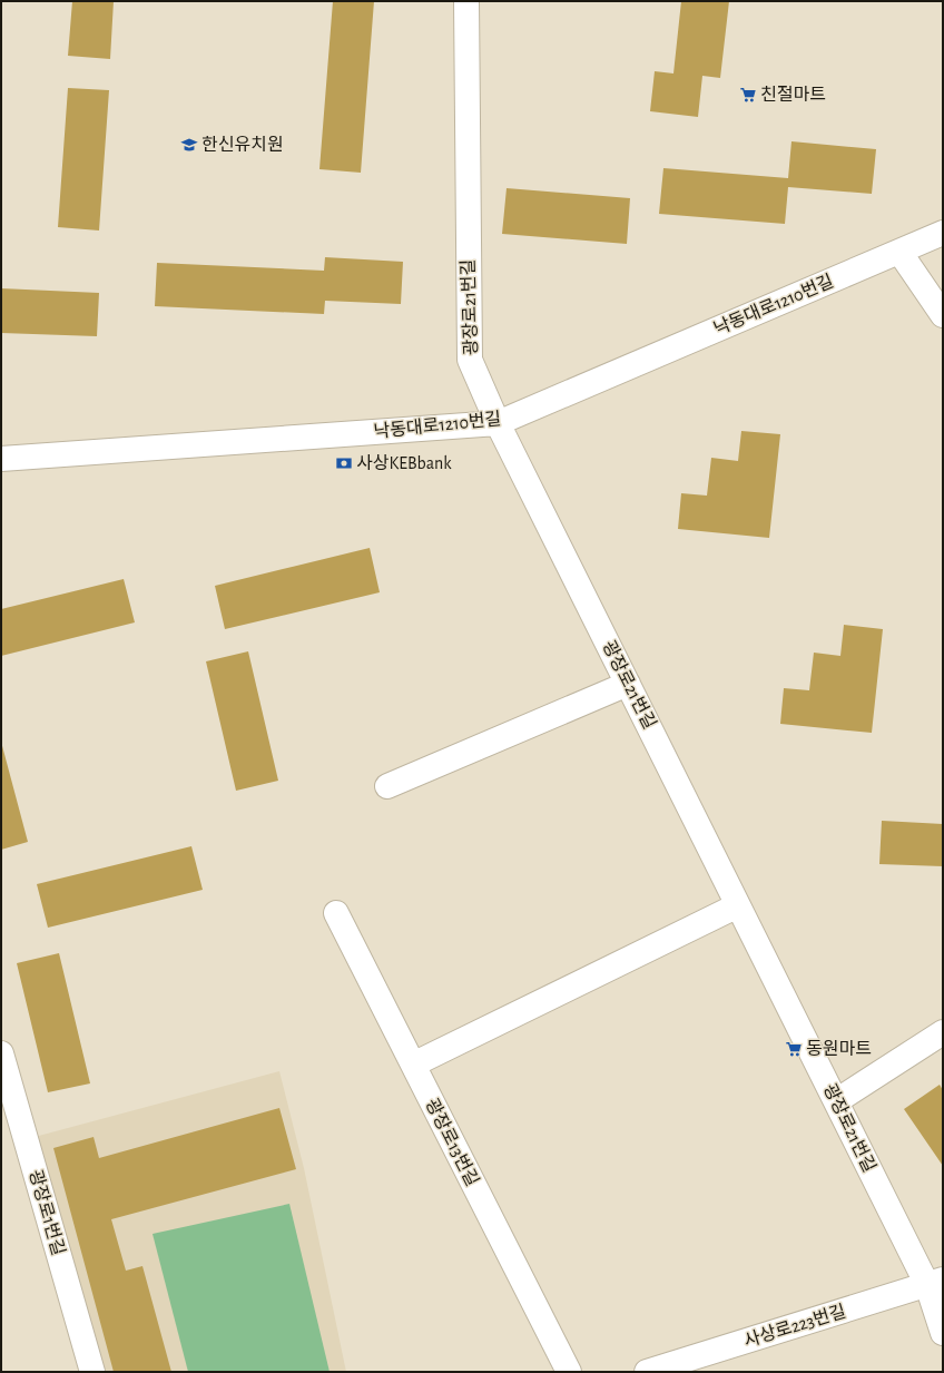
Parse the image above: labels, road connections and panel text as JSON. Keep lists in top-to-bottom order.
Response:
{
  "streets": {
    "street": [
      "낙동대로1210번길",
      "광장로21번길",
      "광장로13번길",
      "광장로1번길",
      "사상로223번길"
    ]
  },
  "crossings": [
    ["낙동대로1210번길", "광장로21번길"],
    ["광장로21번길", "사상로223번길"]
  ],
  "places": {
    "supermarket": ["친절마트", "동원마트"],
    "school or university": ["한신유치원"],
    "bank": ["사상KEBbank"]
  }
}
